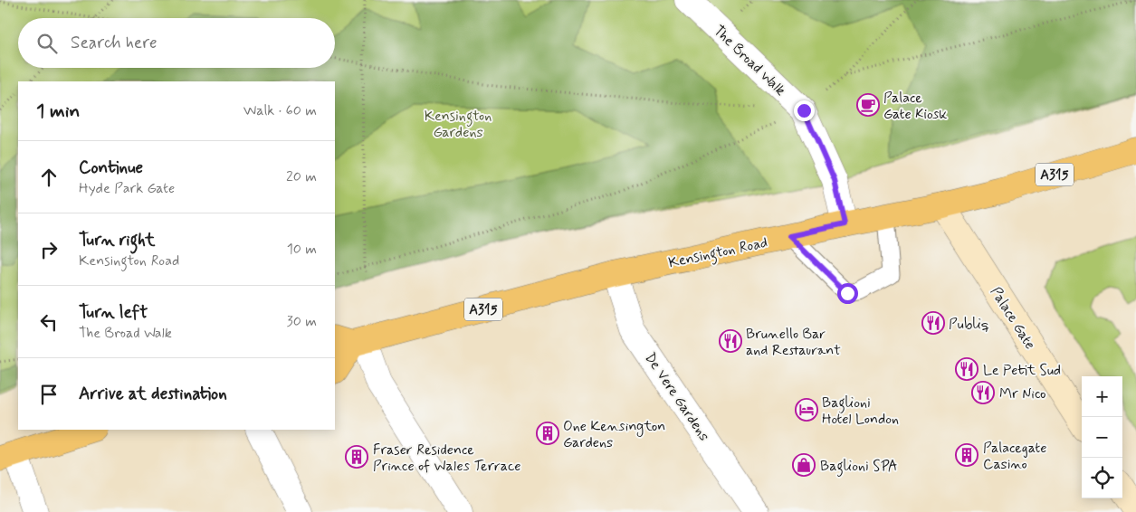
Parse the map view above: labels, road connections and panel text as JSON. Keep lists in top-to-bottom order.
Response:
{
  "streets": {
    "main road": ["A315", "Kensington Road", "Palace Gate"],
    "street": ["The Broad Walk", "De Vere Gardens"]
  },
  "crossings": [
    ["The Broad Walk", "Kensington Road"],
    ["Kensington Road", "Palace Gate"],
    ["Kensington Road", "De Vere Gardens"]
  ],
  "parks": ["Kensington Gardens"],
  "places": {
    "cafe": ["Palace Gate Kiosk"],
    "restaurant": [
      "Publiq",
      "Brunello Bar and Restaurant",
      "Le Petit Sud",
      "Mr Nico"
    ],
    "hotel": ["Baglioni Hotel London"],
    "building": ["One Kensington Gardens", "Palacegate Casino", "Fraser Residence Prince of Wales Terrace"],
    "shop": ["Baglioni SPA"]
  },
  "page": {
    "search": "Search here",
    "heading": ["1 min", "Walk · 60 m"],
    "list": [
      ["Continue", "Hyde Park Gate", "20 m"],
      ["Turn right", "Kensington Road", "10 m"],
      ["Turn left", "The Broad Walk", "30 m"],
      "Arrive at destination"
    ],
    "map_buttons": ["+", "−"]
  }
}
